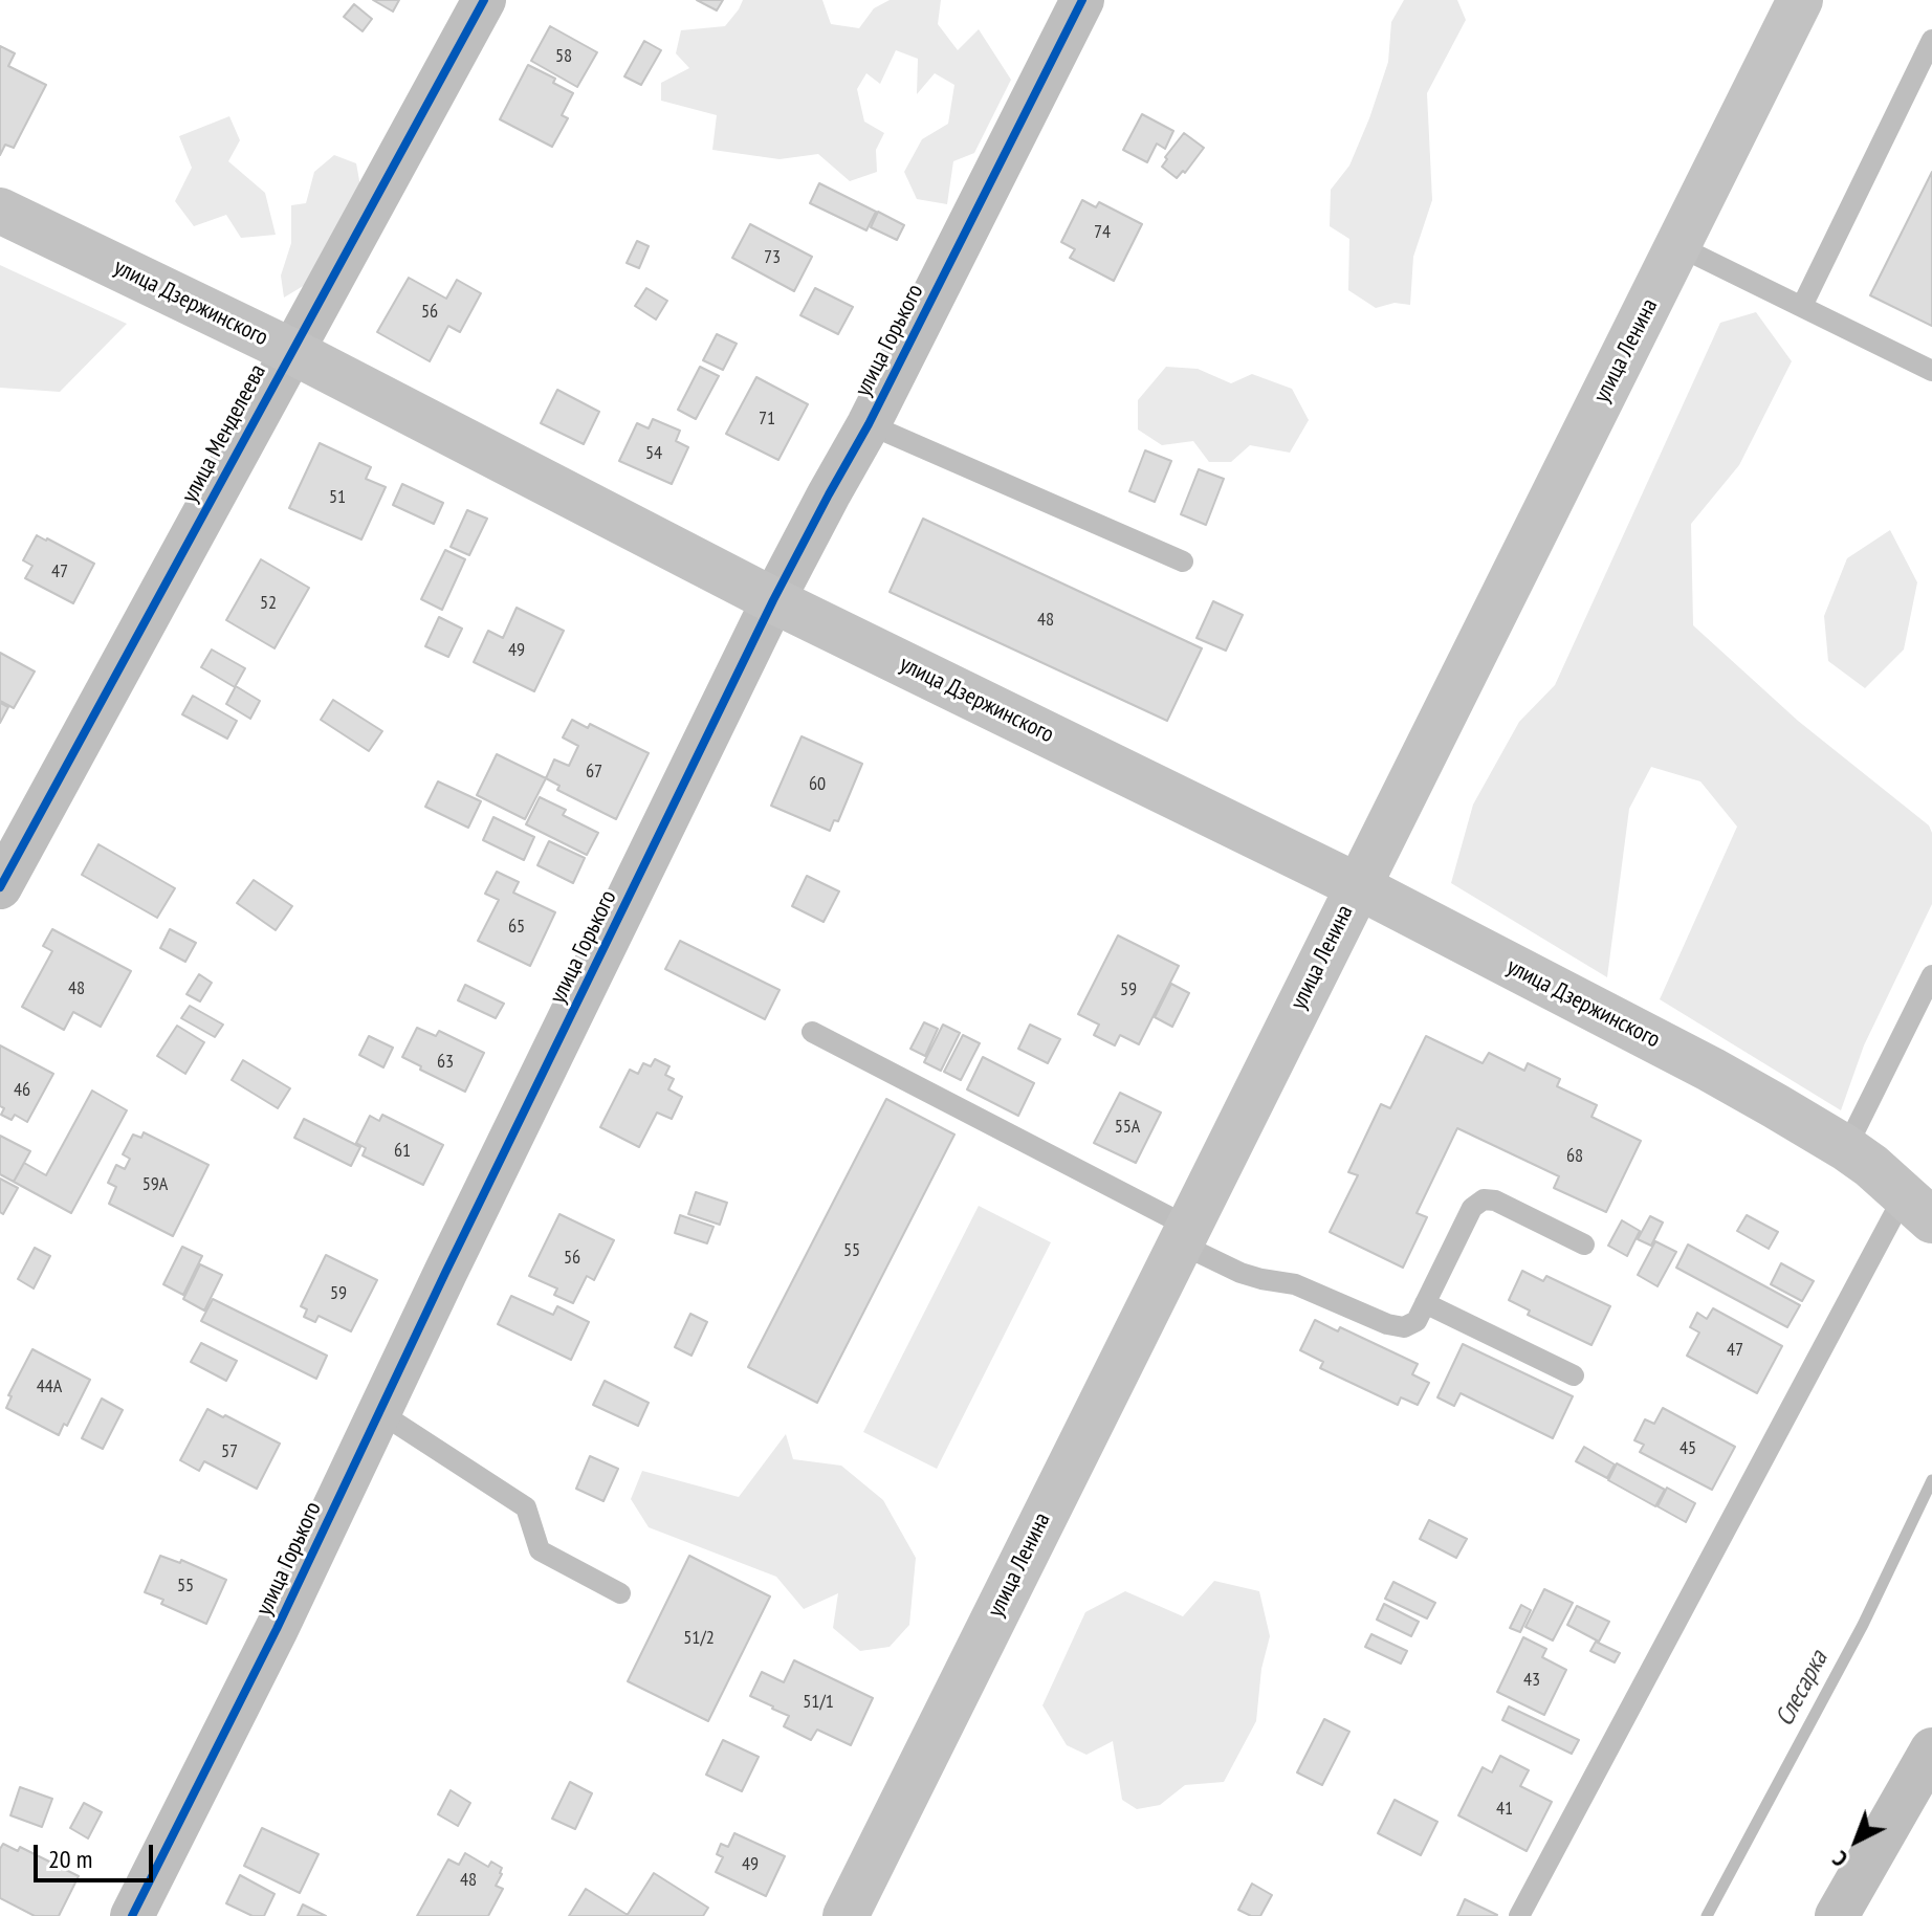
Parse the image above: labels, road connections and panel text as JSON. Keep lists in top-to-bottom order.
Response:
{
  "streets": {
    "main road": ["улица Дзержинского", "улица Ленина"],
    "street": ["улица Горького", "улица Менделеева"]
  },
  "crossings": [
    ["улица Дзержинского", "улица Горького"],
    ["улица Дзержинского", "улица Ленина"],
    ["улица Дзержинского", "улица Менделеева"]
  ],
  "water": ["Слесарка"],
  "house_numbers": [
    "58",
    "74",
    "73",
    "56",
    "71",
    "54",
    "51",
    "47",
    "52",
    "48",
    "49",
    "67",
    "60",
    "65",
    "48",
    "59",
    "63",
    "46",
    "55А",
    "61",
    "68",
    "59А",
    "55",
    "56",
    "59",
    "47",
    "44А",
    "45",
    "57",
    "55",
    "51/2",
    "43",
    "51/1",
    "41",
    "49",
    "48"
  ],
  "scale_bar": "20 m",
  "north": "bottom left"
}
